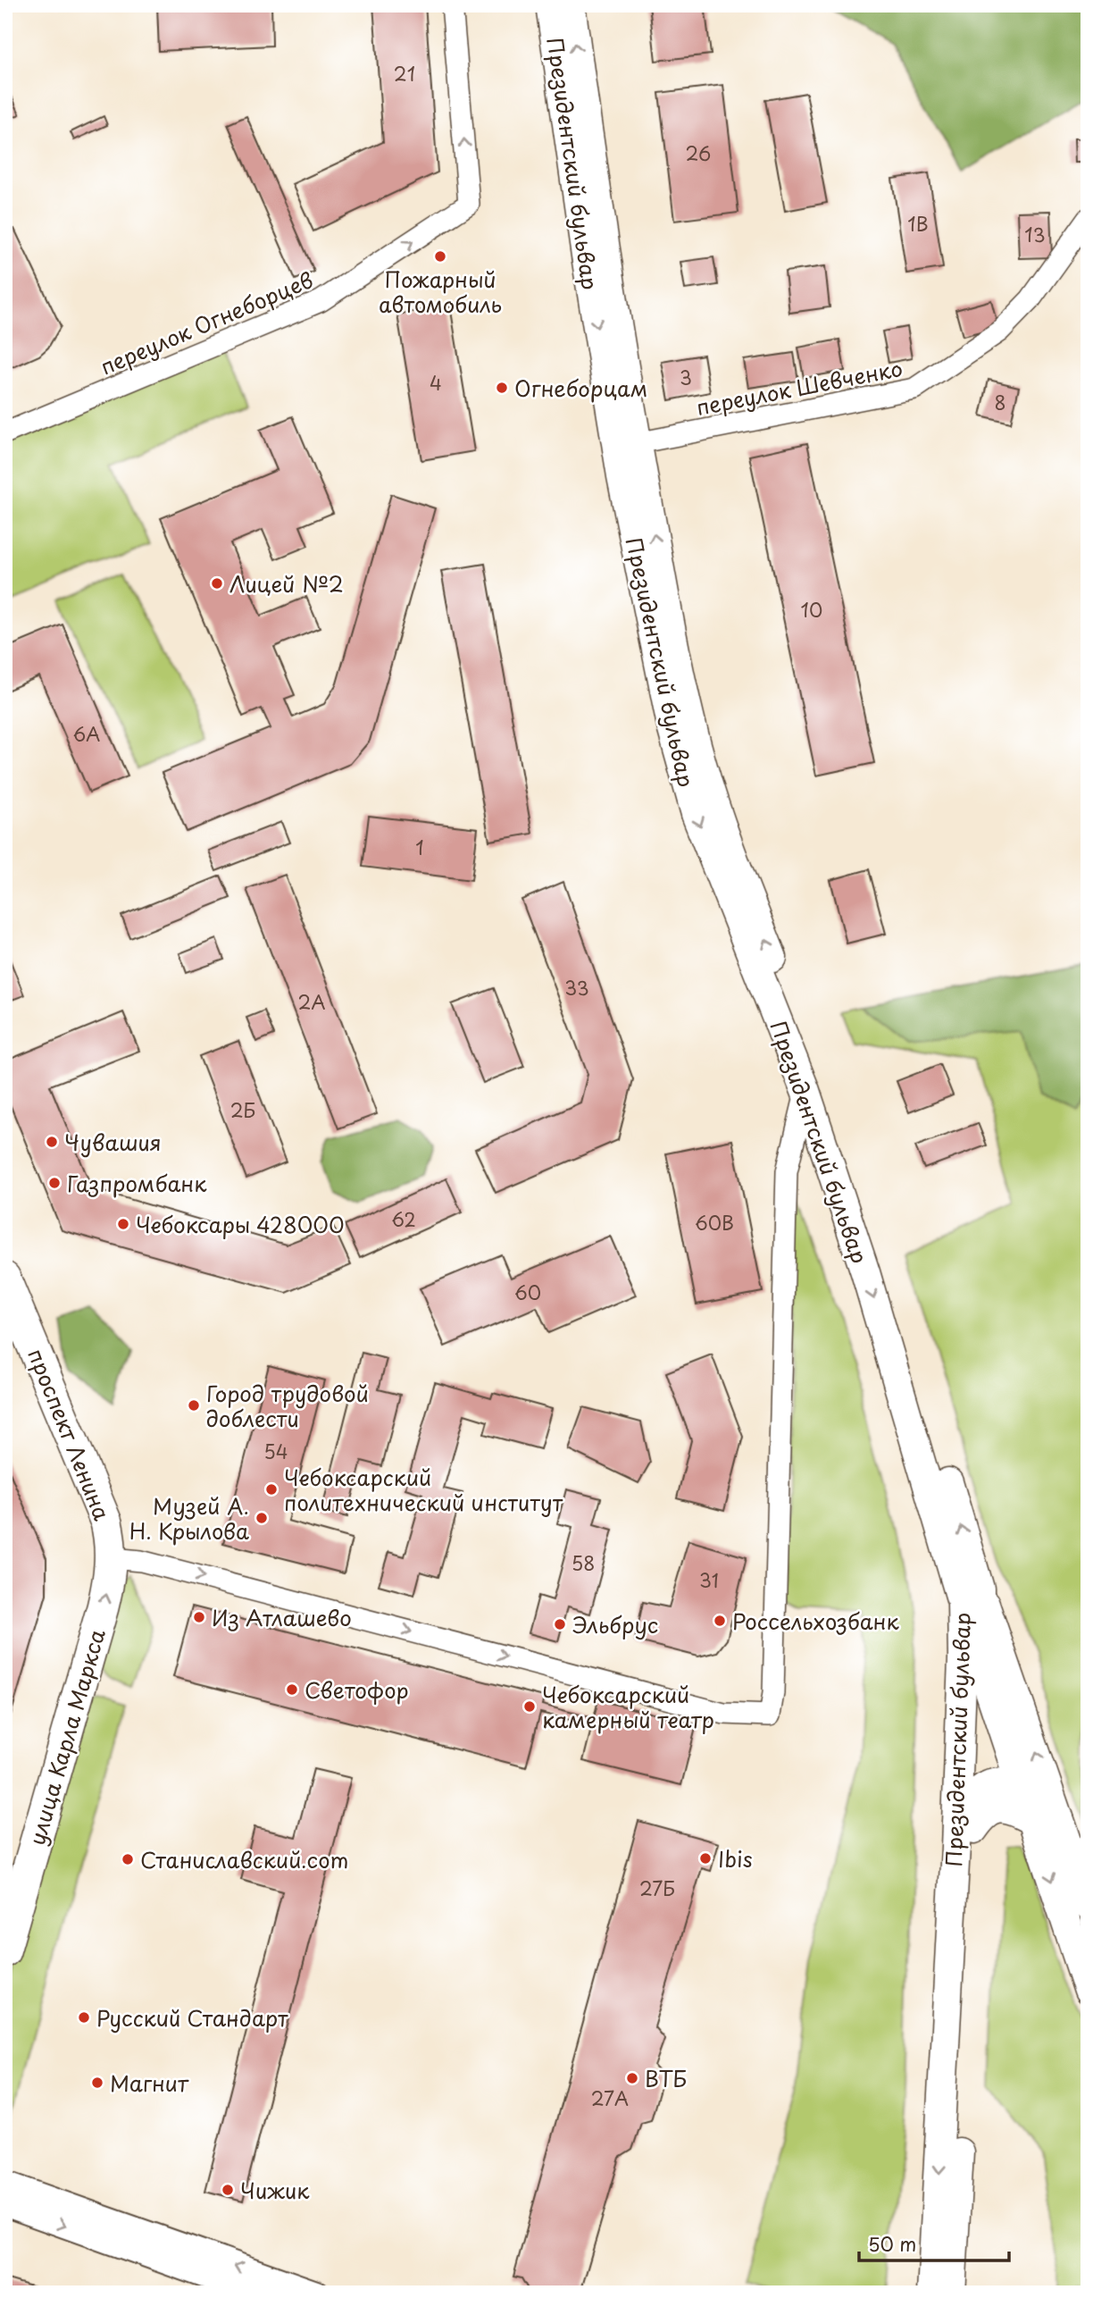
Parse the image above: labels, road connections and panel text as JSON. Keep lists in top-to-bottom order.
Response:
{
  "streets": {
    "main road": ["Президентский бульвар", "проспект Ленина", "улица Карла Маркса"],
    "street": ["переулок Огнеборцев", "переулок Шевченко"]
  },
  "crossings": [
    ["Президентский бульвар", "переулок Шевченко"],
    ["проспект Ленина", "улица Карла Маркса"]
  ],
  "one_way": ["переулок Огнеборцев"],
  "places": [
    "Пожарный автомобиль",
    "Огнеборцам",
    "Лицей №2",
    "Чувашия",
    "Газпромбанк",
    "Чебоксары 428000",
    "Город трудовой доблести",
    "Чебоксарский политехнический институт",
    "Музей А. Н. Крылова",
    "Из Атлашево",
    "Россельхозбанк",
    "Эльбрус",
    "Светофор",
    "Чебоксарский камерный театр",
    "Ibis",
    "Станиславский.com",
    "Русский Стандарт",
    "ВТБ",
    "Магнит",
    "Чижик"
  ],
  "house_numbers": [
    "21",
    "26",
    "1В",
    "13",
    "3",
    "4",
    "8",
    "10",
    "6А",
    "1",
    "33",
    "2А",
    "2Б",
    "62",
    "60В",
    "60",
    "54",
    "58",
    "31",
    "27Б",
    "27А"
  ],
  "scale_bar": "50 m"
}
